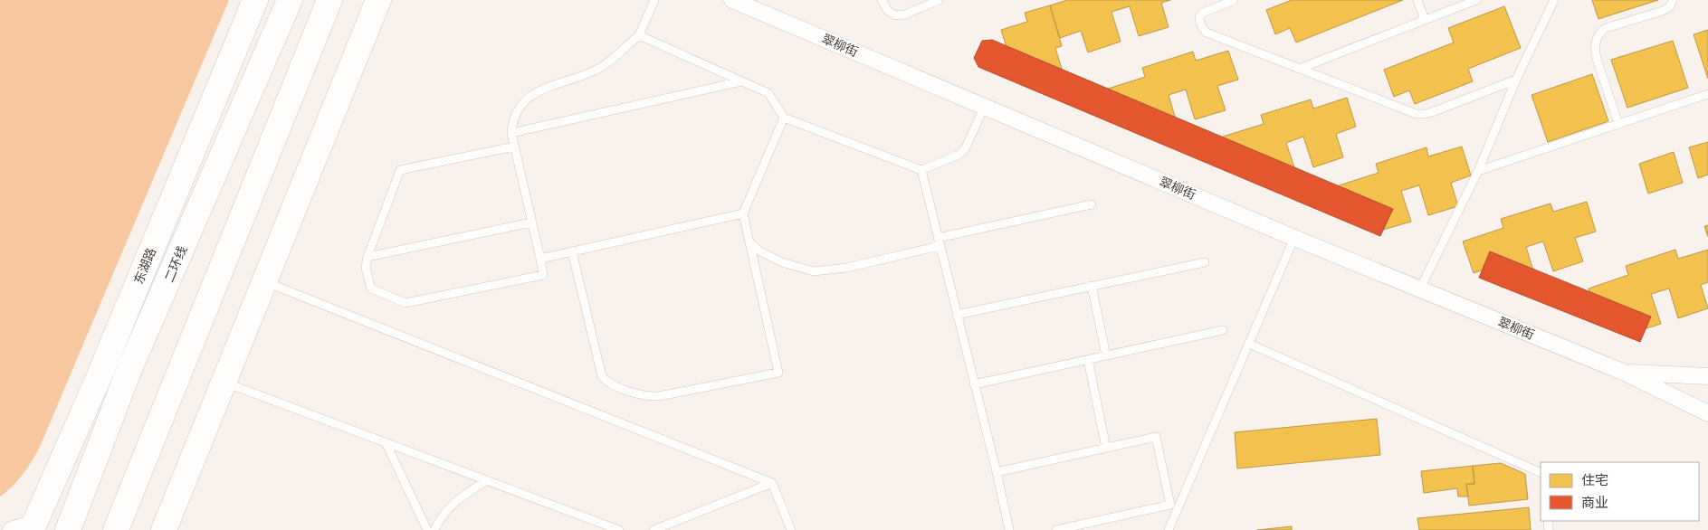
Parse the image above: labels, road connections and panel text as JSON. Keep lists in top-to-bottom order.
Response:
{
  "streets": {
    "main road": ["二环线", "东湖路"],
    "street": ["翠柳街"]
  },
  "legend": ["住宅", "商业"]
}
